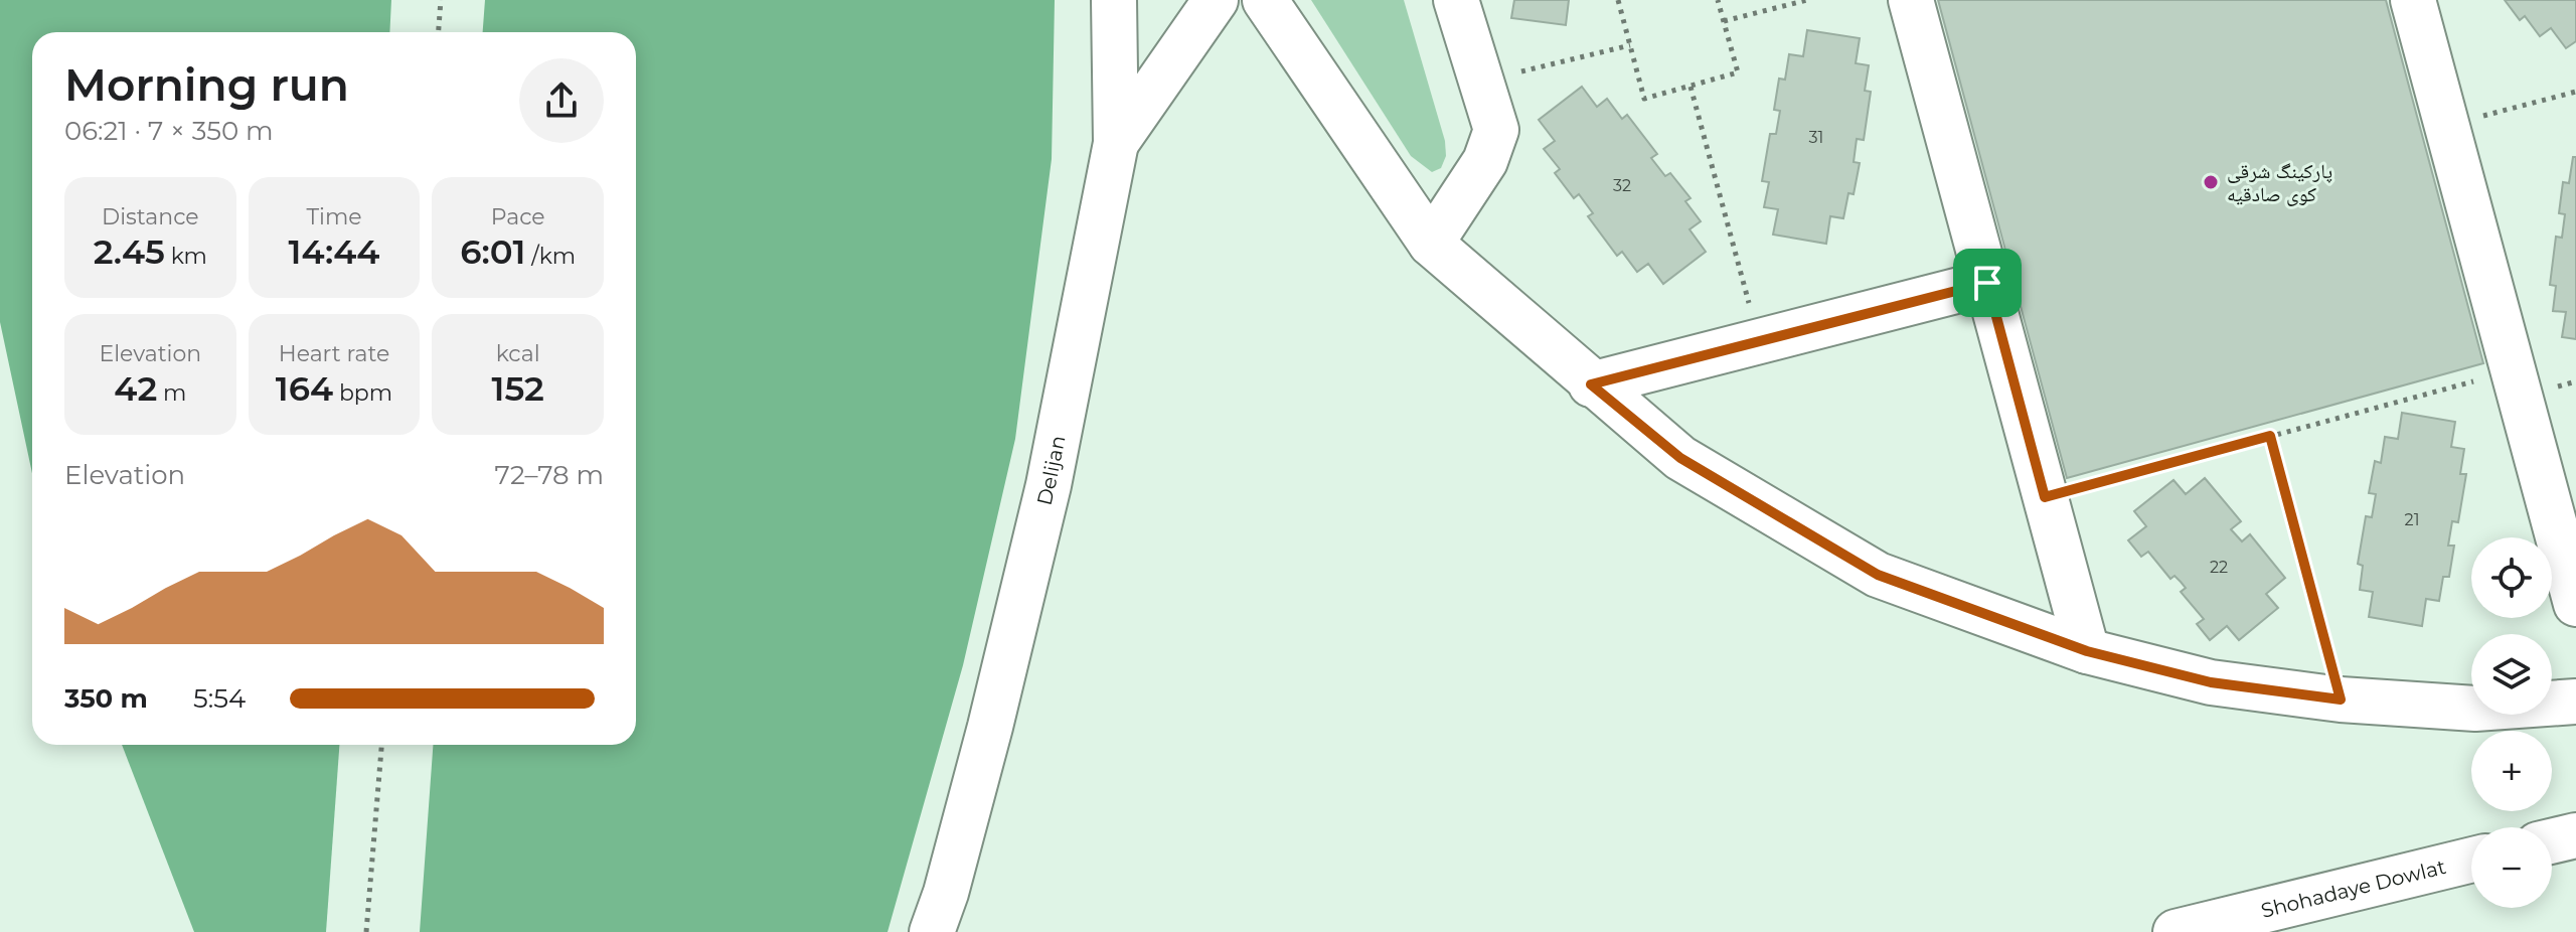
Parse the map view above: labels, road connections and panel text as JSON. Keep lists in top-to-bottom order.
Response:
{
  "streets": {
    "street": ["Delijan", "Shohadaye Dowlat"]
  },
  "places": ["پارکینگ شرقی کوی صادقیه"],
  "house_numbers": [
    "31",
    "32",
    "21",
    "22"
  ],
  "page": {
    "heading": ["Morning run", "06:21 · 7 × 350 m"],
    "stats": [
      ["Distance", "2.45 km"],
      ["Time", "14:44"],
      ["Pace", "6:01 /km"],
      ["Elevation", "42 m"],
      ["Heart rate", "164 bpm"],
      ["kcal", "152"]
    ],
    "chart": ["Elevation", "72–78 m"],
    "map_buttons": ["+", "−"],
    "list": [
      {
        "name": "350 m",
        "note": "5:54"
      }
    ]
  }
}
